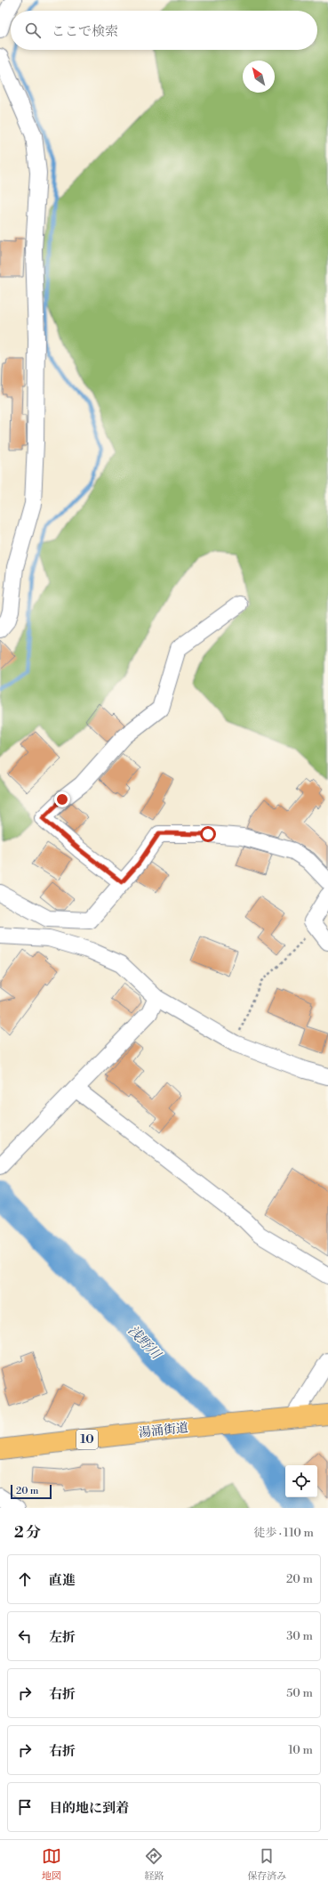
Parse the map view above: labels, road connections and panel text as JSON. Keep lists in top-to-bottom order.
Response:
{
  "streets": {
    "main road": ["湯涌街道", "10"]
  },
  "water": ["浅野川"],
  "scale_bar": "20 m",
  "north": "top left",
  "page": {
    "search": "ここで検索",
    "scale": "20 m",
    "heading": ["2 分", "徒歩 · 110 m"],
    "list": [
      ["直進", "20 m"],
      ["左折", "30 m"],
      ["右折", "50 m"],
      ["右折", "10 m"],
      "目的地に到着"
    ],
    "nav": ["地図", "経路", "保存済み"]
  }
}
